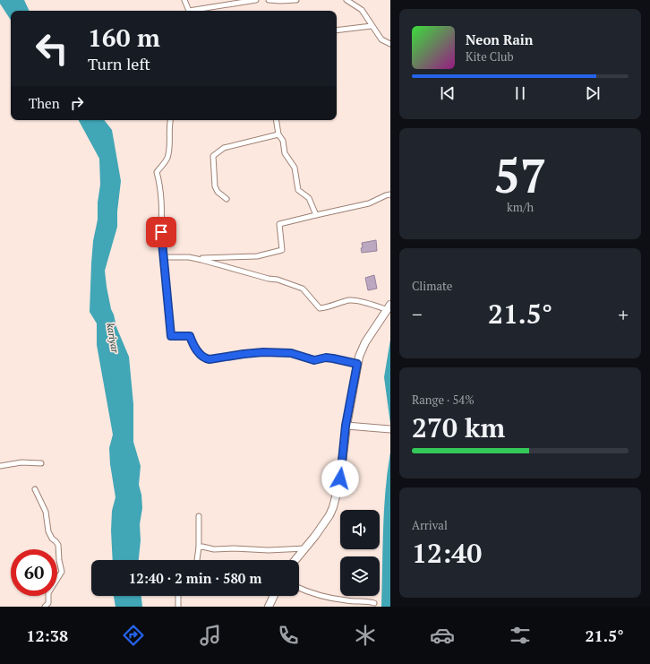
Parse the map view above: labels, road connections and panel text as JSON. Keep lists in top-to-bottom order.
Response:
{
  "water": ["kariyar"],
  "page": {
    "turn": ["160 m", "Turn left"],
    "song": ["Neon Rain", "Kite Club"],
    "then": "Then",
    "tile": [
      ["57", "km/h"],
      "Climate",
      ["Range · 54%", "270 km"],
      ["Arrival", "12:40"]
    ],
    "heat": ["−", "21.5°", "+"],
    "limit": "60",
    "trip": "12:40 · 2 min · 580 m",
    "tabs": ["12:38", "21.5°"]
  }
}
